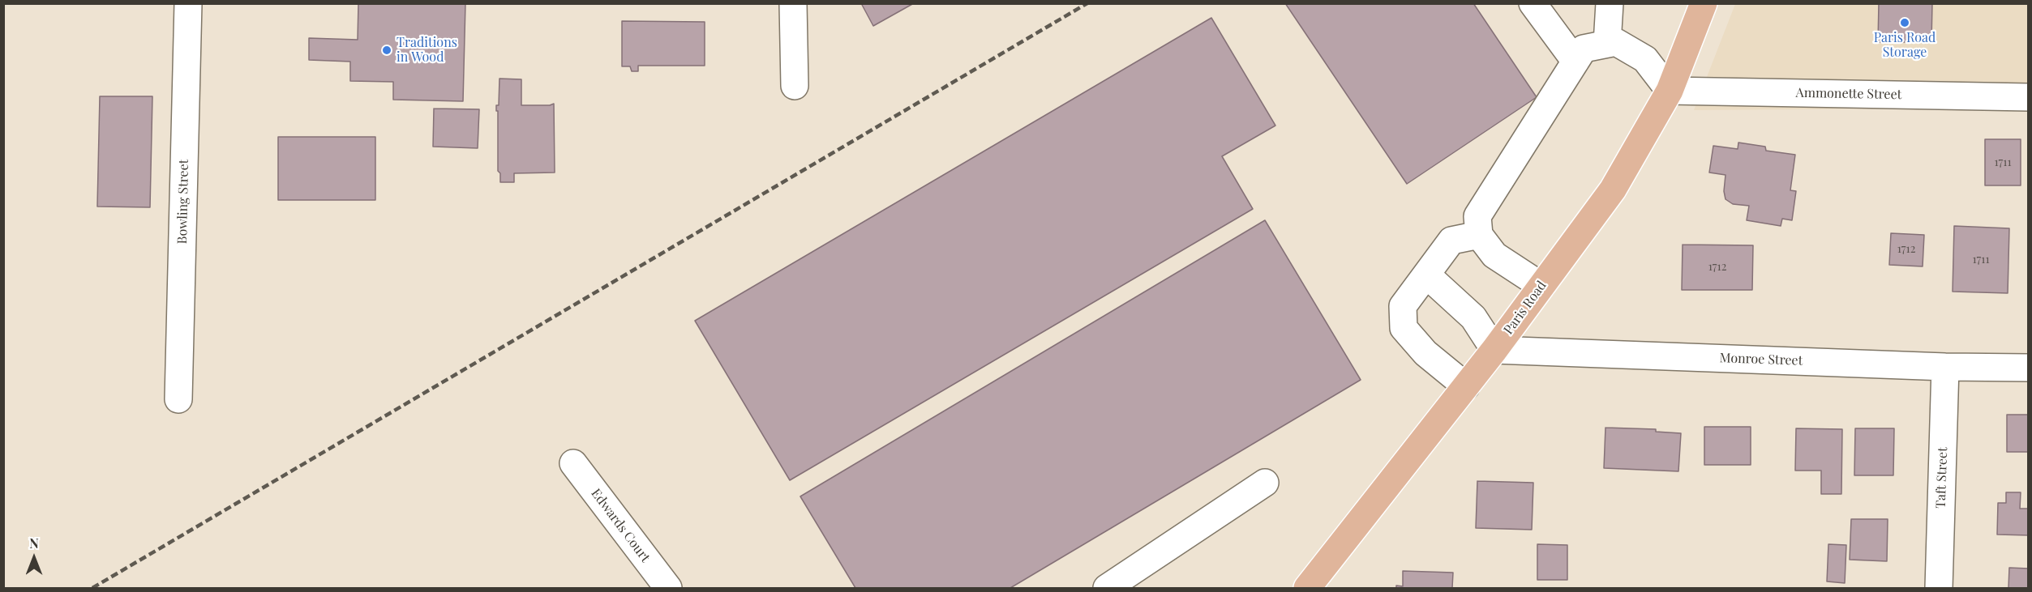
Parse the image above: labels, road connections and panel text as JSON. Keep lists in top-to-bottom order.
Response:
{
  "streets": {
    "main road": ["Paris Road"],
    "street": [
      "Ammonette Street",
      "Bowling Street",
      "Monroe Street",
      "Taft Street",
      "Edwards Court"
    ]
  },
  "crossings": [
    ["Ammonette Street", "Paris Road"],
    ["Paris Road", "Monroe Street"],
    ["Monroe Street", "Taft Street"]
  ],
  "places": ["Paris Road Storage", "Traditions in Wood"],
  "house_numbers": [
    "1711",
    "1712",
    "1711",
    "1712"
  ],
  "north": "top"
}
